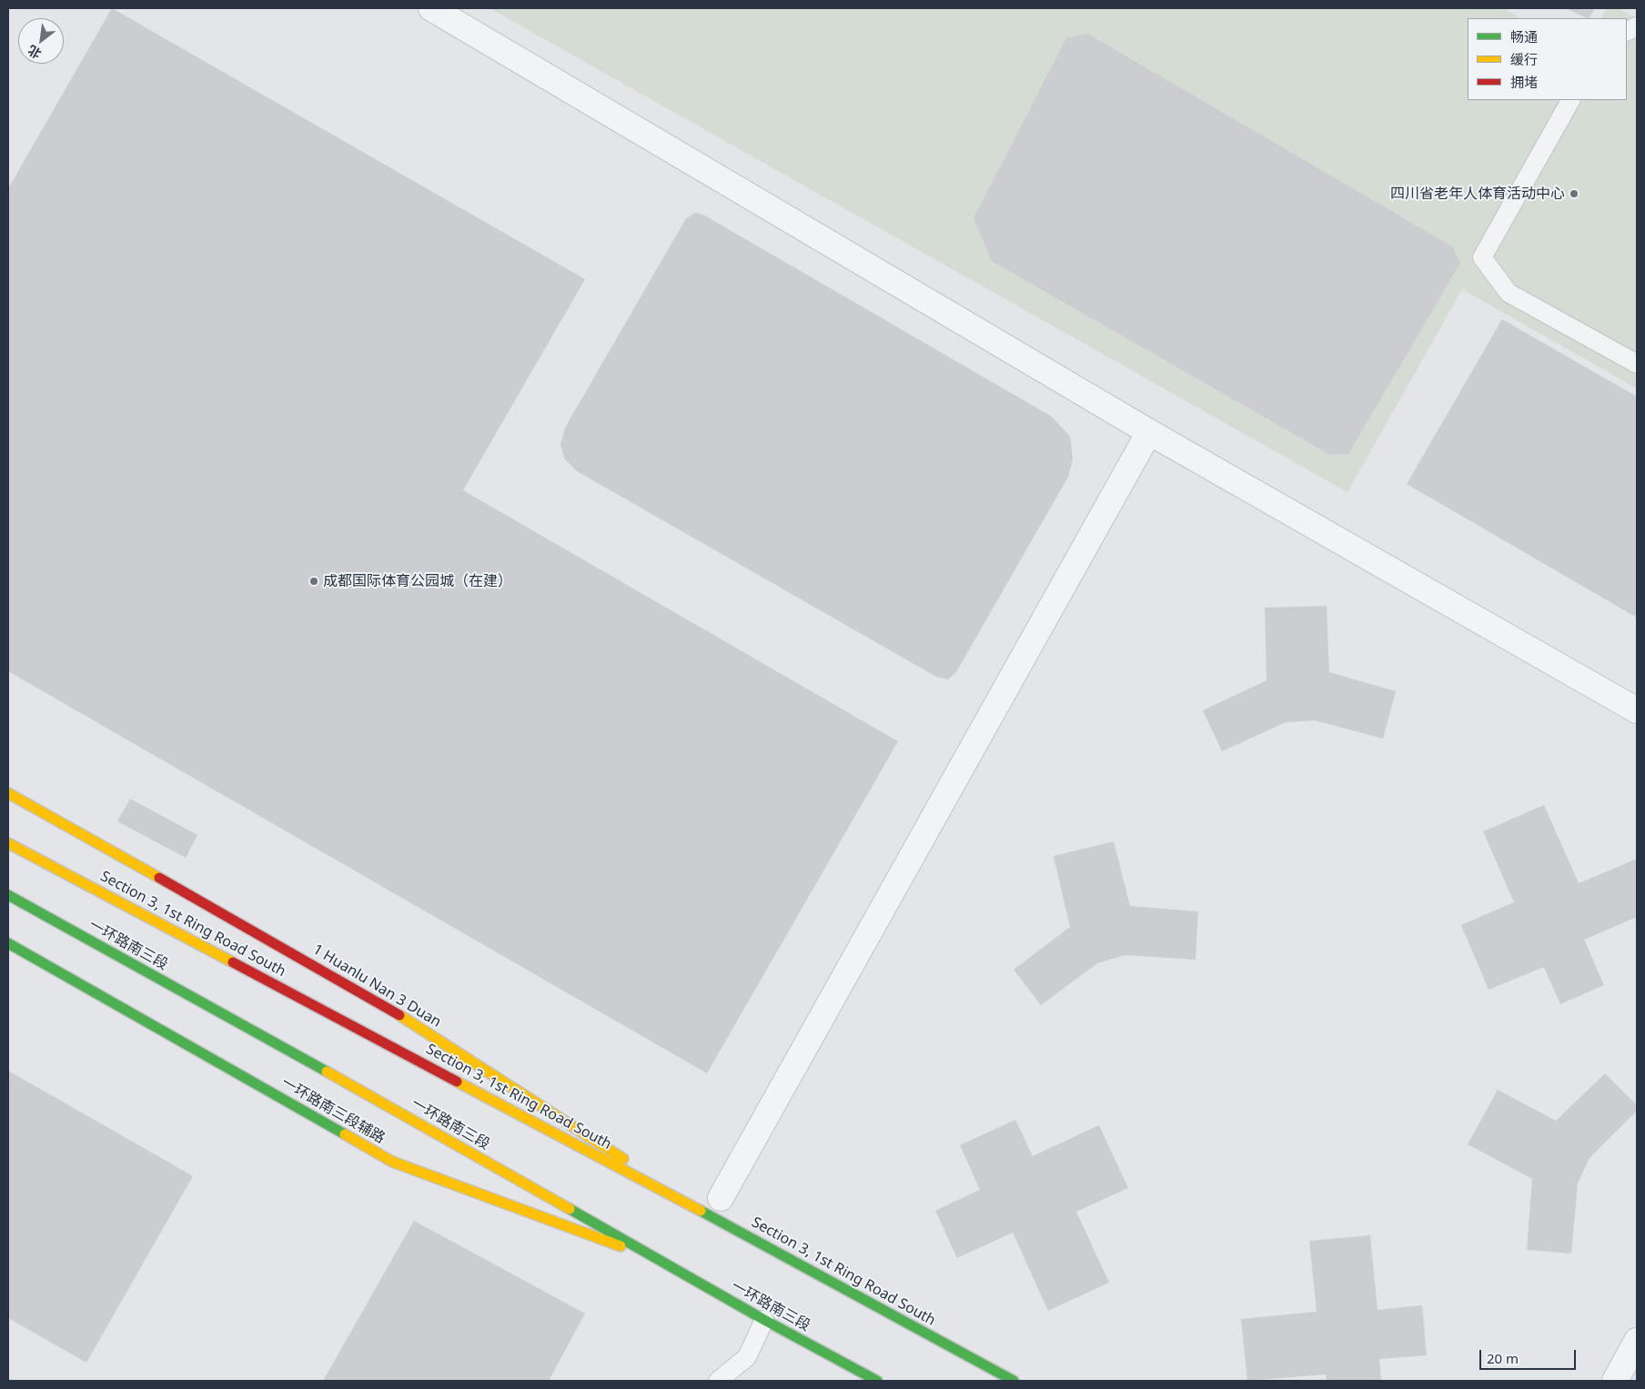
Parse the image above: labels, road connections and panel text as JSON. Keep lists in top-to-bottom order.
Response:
{
  "streets": {
    "main road": [
      "Section 3, 1st Ring Road South",
      "一环路南三段",
      "1 Huanlu Nan 3 Duan",
      "一环路南三段辅路"
    ]
  },
  "crossings": [
    ["Section 3, 1st Ring Road South", "1 Huanlu Nan 3 Duan"],
    ["一环路南三段", "一环路南三段辅路"]
  ],
  "places": ["四川省老年人体育活动中心", "成都国际体育公园城（在建）"],
  "legend": ["畅通", "缓行", "拥堵"],
  "scale_bar": "20 m",
  "north": "bottom left"
}
